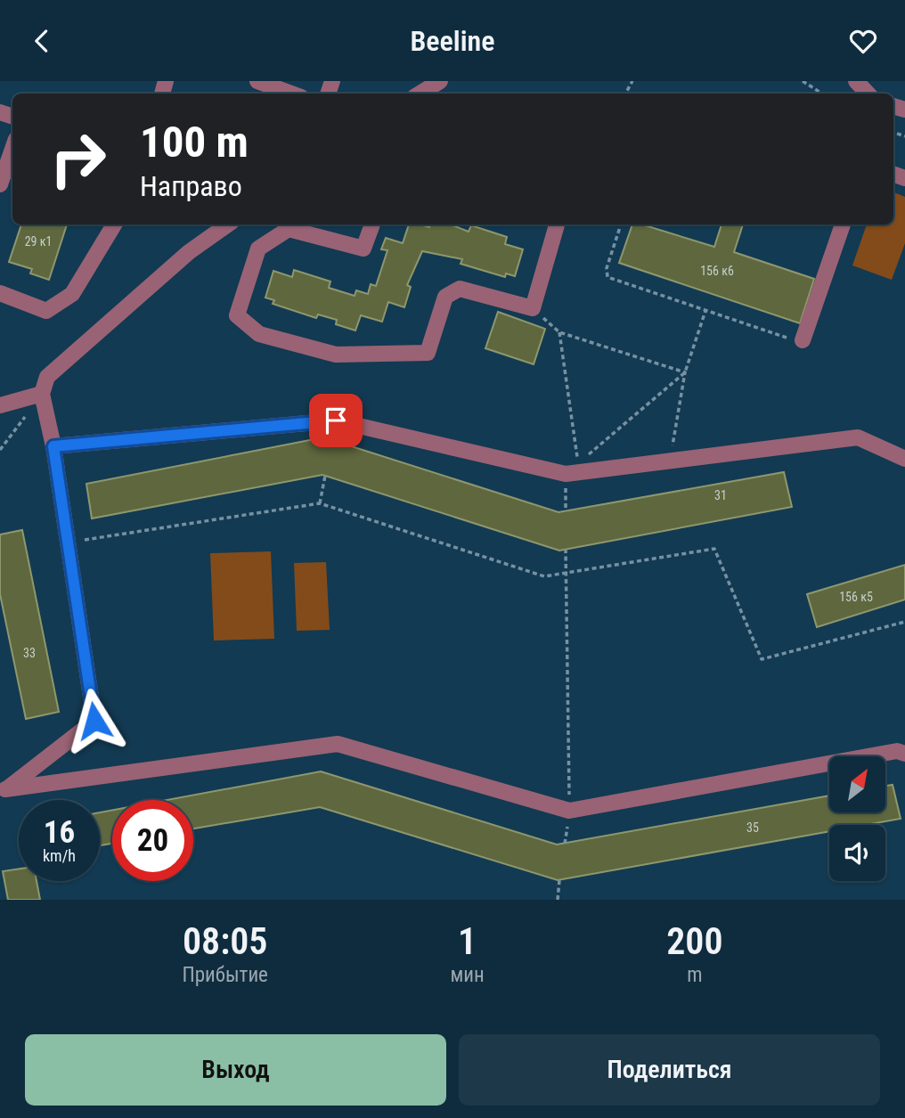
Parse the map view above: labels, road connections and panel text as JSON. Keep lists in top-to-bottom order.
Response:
{
  "house_numbers": [
    "29 к1",
    "156 к6",
    "31",
    "156 к5",
    "33",
    "35"
  ],
  "north": "top right",
  "page": {
    "header": "Beeline",
    "turn": ["100 m", "Направо"],
    "speed": "16 km/h",
    "limit": "20",
    "eta": [
      "08:05",
      "Прибытие",
      "1",
      "мин",
      "200",
      "m"
    ],
    "buttons": ["Выход", "Поделиться"]
  }
}
